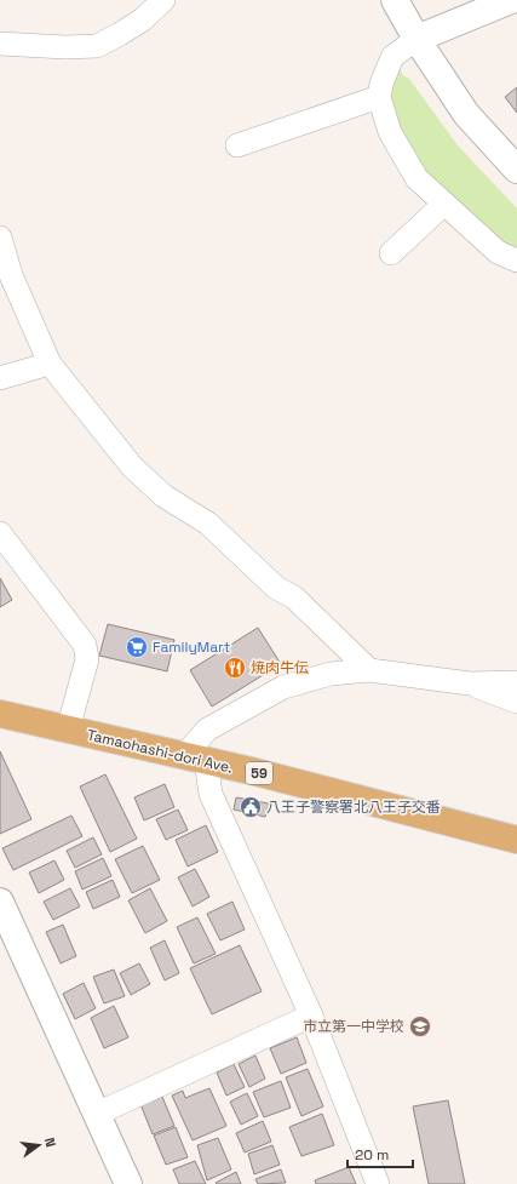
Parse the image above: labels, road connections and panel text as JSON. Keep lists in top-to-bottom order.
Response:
{
  "streets": {
    "main road": ["Tamaohashi-dori Ave.", "59"]
  },
  "places": {
    "supermarket": ["FamilyMart"],
    "restaurant": ["焼肉牛伝"],
    "public building": ["八王子警察署北八王子交番"],
    "school or university": ["市立第一中学校"]
  },
  "scale_bar": "20 m",
  "north": "right"
}
